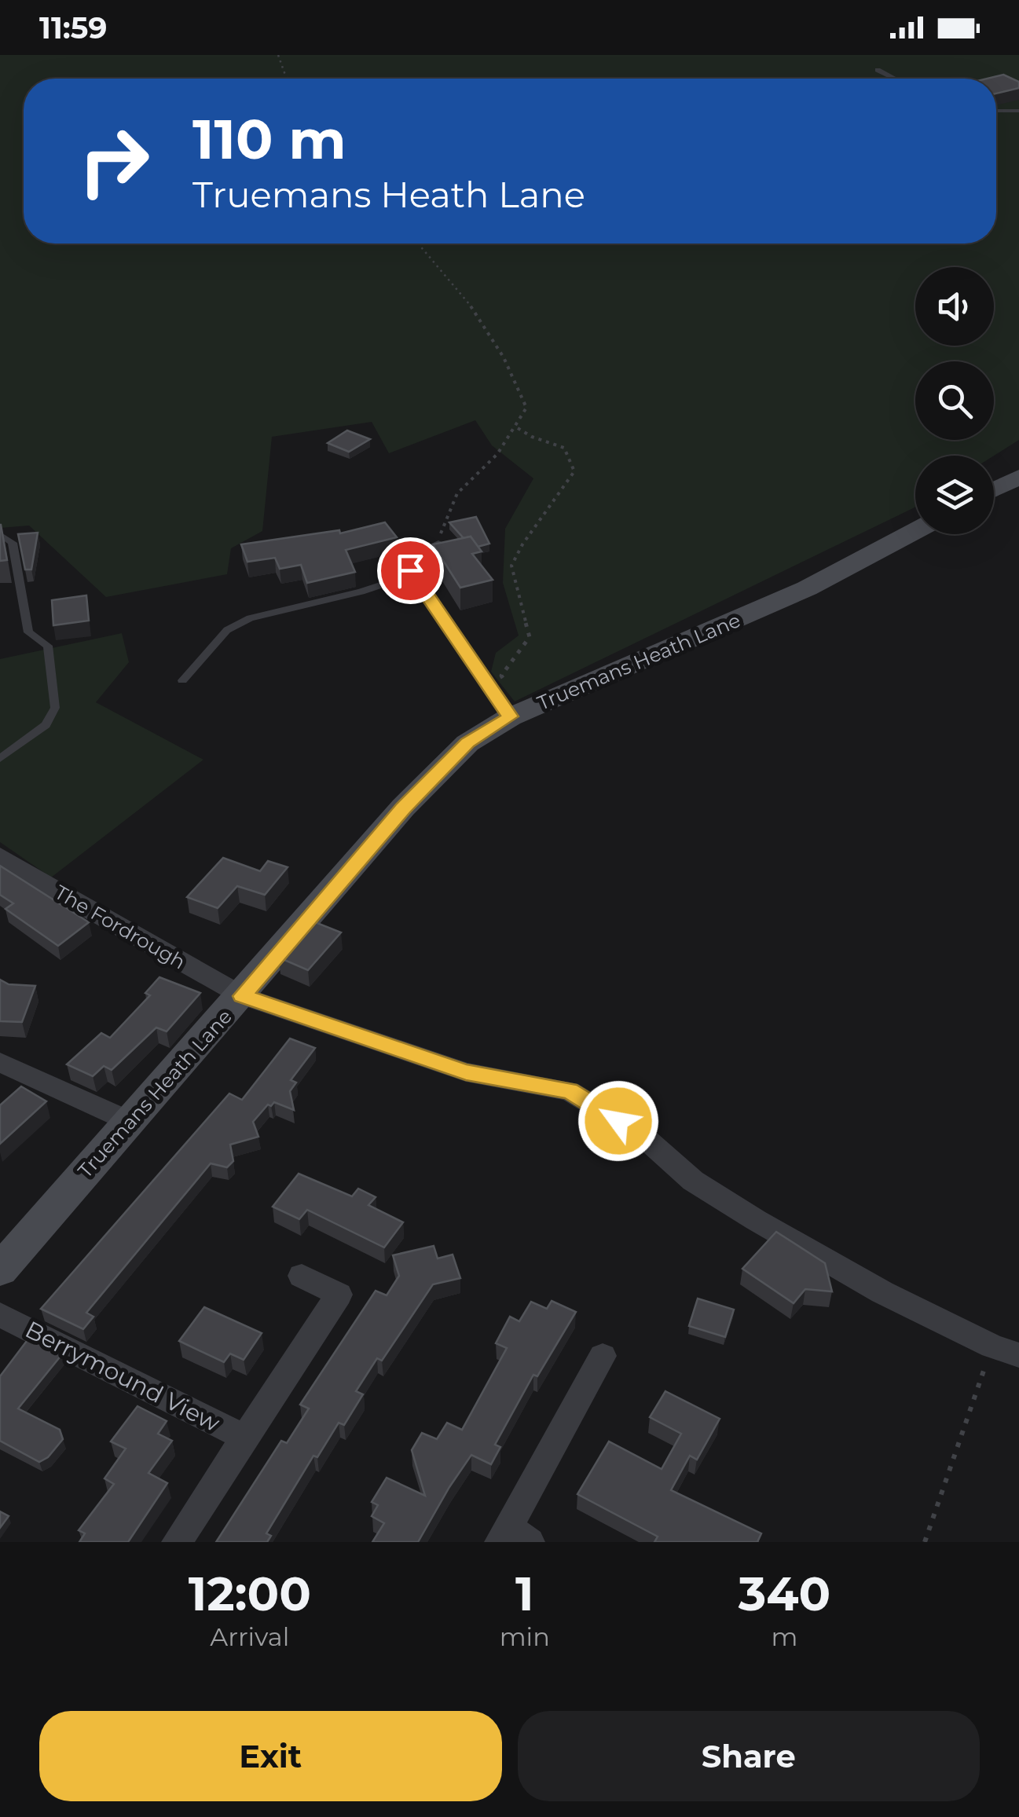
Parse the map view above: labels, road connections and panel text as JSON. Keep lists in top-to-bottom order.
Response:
{
  "streets": {
    "street": ["Truemans Heath Lane", "The Fordrough", "Berrymound View"]
  },
  "crossings": [
    ["Truemans Heath Lane", "The Fordrough"]
  ],
  "page": {
    "status": "11:59",
    "turn": ["110 m", "Truemans Heath Lane"],
    "eta": [
      "12:00",
      "Arrival",
      "1",
      "min",
      "340",
      "m"
    ],
    "buttons": ["Exit", "Share"]
  }
}
